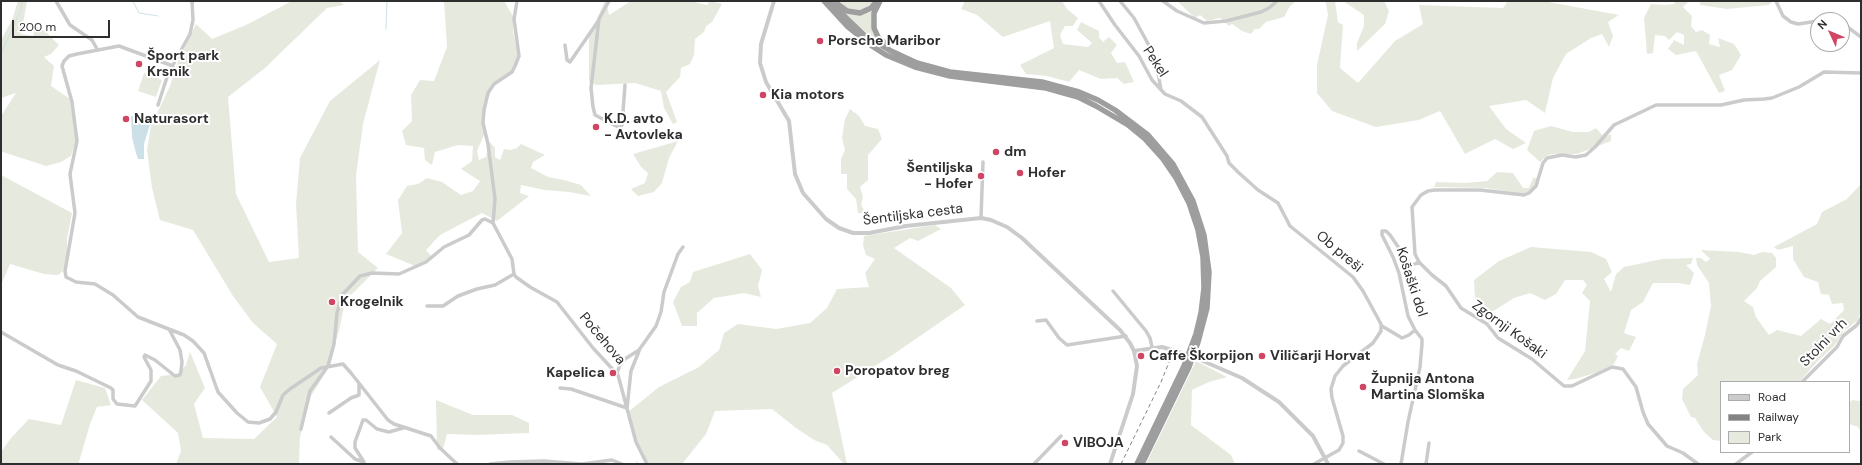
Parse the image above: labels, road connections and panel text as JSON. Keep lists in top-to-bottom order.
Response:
{
  "streets": {
    "street": [
      "Pekel",
      "Šentiljska cesta",
      "Ob preši",
      "Košaški dol",
      "Zgornji Košaki",
      "Počehova",
      "Stolni vrh"
    ]
  },
  "crossings": [
    ["Pekel", "Ob preši"],
    ["Košaški dol", "Zgornji Košaki"]
  ],
  "places": [
    "Porsche Maribor",
    "Šport park Krsnik",
    "Kia motors",
    "Naturasort",
    "K.D. avto - Avtovleka",
    "dm",
    "Hofer",
    "Šentiljska - Hofer",
    "Krogelnik",
    "Caffe Škorpijon",
    "Viličarji Horvat",
    "Poropatov breg",
    "Kapelica",
    "Župnija Antona Martina Slomška",
    "VIBOJA"
  ],
  "legend": ["Road", "Railway", "Park"],
  "scale_bar": "200 m",
  "north": "top left"
}
